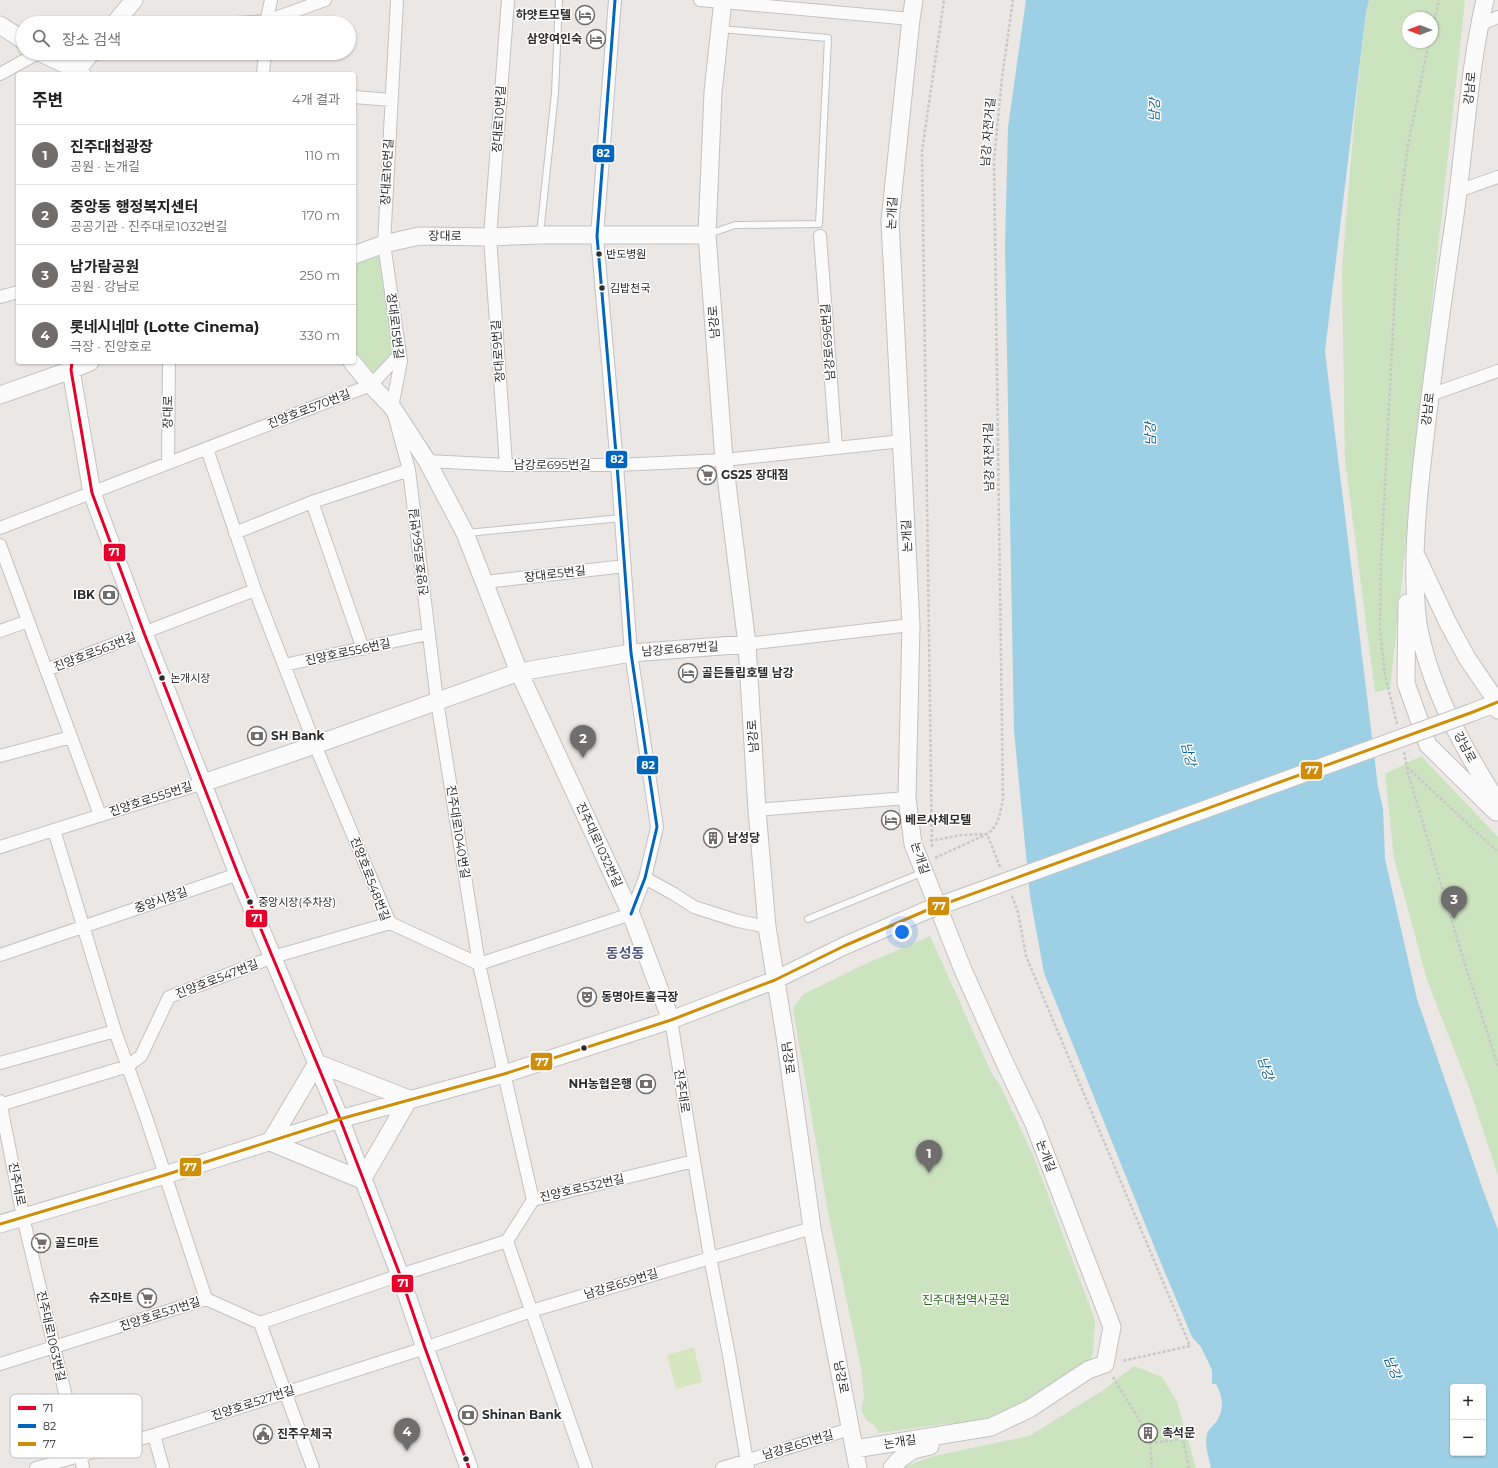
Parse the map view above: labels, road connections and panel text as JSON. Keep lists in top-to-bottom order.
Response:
{
  "streets": {
    "street": [
      "강남로",
      "장대로10번길",
      "장대로16번길",
      "논개길",
      "장대로",
      "남강로",
      "장대로15번길",
      "남강로696번길",
      "장대로9번길",
      "진양호로570번길",
      "남강로695번길",
      "진양호로564번길",
      "장대로5번길",
      "남강로687번길",
      "진양호로563번길",
      "진양호로556번길",
      "진양호로555번길",
      "진주대로1040번길",
      "진주대로1032번길",
      "진양호로548번길",
      "중앙시장길",
      "진양호로547번길",
      "진주대로",
      "진양호로532번길",
      "남강로659번길",
      "진양호로531번길",
      "진주대로1063번길",
      "진양호로527번길",
      "남강로651번길"
    ],
    "path": ["남강 자전거길"]
  },
  "crossings": [
    ["장대로10번길", "장대로"],
    ["장대로10번길", "장대로9번길"],
    ["남강 자전거길", "논개길"],
    ["장대로16번길", "장대로"],
    ["장대로16번길", "장대로15번길"],
    ["논개길", "남강로"],
    ["장대로", "남강로"],
    ["장대로", "장대로15번길"],
    ["장대로", "장대로9번길"],
    ["장대로", "진양호로570번길"],
    ["남강로", "남강로695번길"],
    ["남강로", "남강로687번길"],
    ["남강로", "진주대로"],
    ["남강로", "남강로659번길"],
    ["남강로", "남강로651번길"],
    ["장대로15번길", "진양호로570번길"],
    ["장대로15번길", "진양호로564번길"],
    ["장대로9번길", "남강로695번길"],
    ["진양호로564번길", "진양호로556번길"],
    ["남강로687번길", "진주대로1032번길"],
    ["진양호로563번길", "진양호로555번길"],
    ["진주대로1040번길", "진주대로"],
    ["진주대로1040번길", "진양호로532번길"],
    ["진주대로1032번길", "진주대로"],
    ["진양호로548번길", "진양호로547번길"],
    ["진양호로547번길", "진주대로"],
    ["진주대로", "진양호로532번길"],
    ["진주대로", "진주대로1063번길"],
    ["남강로659번길", "진양호로527번길"],
    ["남강로659번길", "남강로651번길"],
    ["진양호로531번길", "진주대로1063번길"]
  ],
  "districts": ["동성동"],
  "water": ["남강"],
  "parks": ["진주대첩역사공원"],
  "places": {
    "hotel": [
      "하얏트모텔",
      "삼양여인숙",
      "골든튤립호텔 남강",
      "베르사체모텔"
    ],
    "other": [
      "반도병원",
      "김밥천국",
      "논개시장",
      "중앙시장(주차장)"
    ],
    "supermarket": ["GS25 장대점", "골드마트", "슈즈마트"],
    "bank": [
      "IBK",
      "SH Bank",
      "NH농협은행",
      "Shinan Bank"
    ],
    "building": ["남성당", "촉석문"],
    "theatre": ["동명아트홀극장"],
    "public building": ["진주우체국"]
  },
  "lines": ["transit line 82", "transit line 71", "transit line 77"],
  "legend": ["71", "82", "77"],
  "north": "left",
  "page": {
    "search": "장소 검색",
    "heading": ["주변", "4개 결과"],
    "list": [
      {
        "mark": "1",
        "name": "진주대첩광장",
        "note": "공원 · 논개길",
        "value": "110 m"
      },
      {
        "mark": "2",
        "name": "중앙동 행정복지센터",
        "note": "공공기관 · 진주대로1032번길",
        "value": "170 m"
      },
      {
        "mark": "3",
        "name": "남가람공원",
        "note": "공원 · 강남로",
        "value": "250 m"
      },
      {
        "mark": "4",
        "name": "롯네시네마 (Lotte Cinema)",
        "note": "극장 · 진양호로",
        "value": "330 m"
      }
    ],
    "pins": [
      "2",
      "3",
      "1",
      "4"
    ],
    "map_buttons": ["+", "−"]
  }
}
